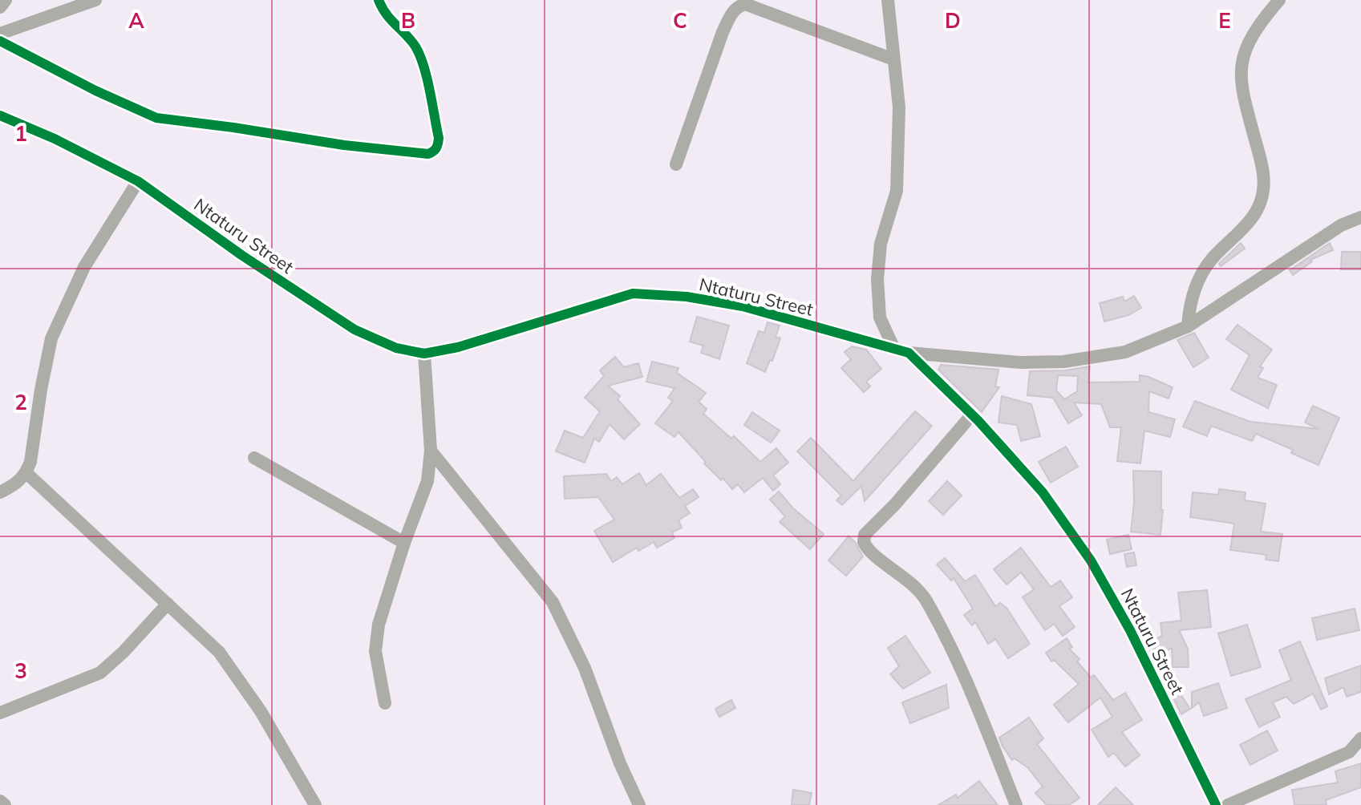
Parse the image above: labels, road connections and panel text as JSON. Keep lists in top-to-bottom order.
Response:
{
  "streets": {
    "street": ["Ntaturu Street"]
  },
  "grid": {
    "columns": [
      "A",
      "B",
      "C",
      "D",
      "E"
    ],
    "rows": ["1", "2", "3"]
  }
}
